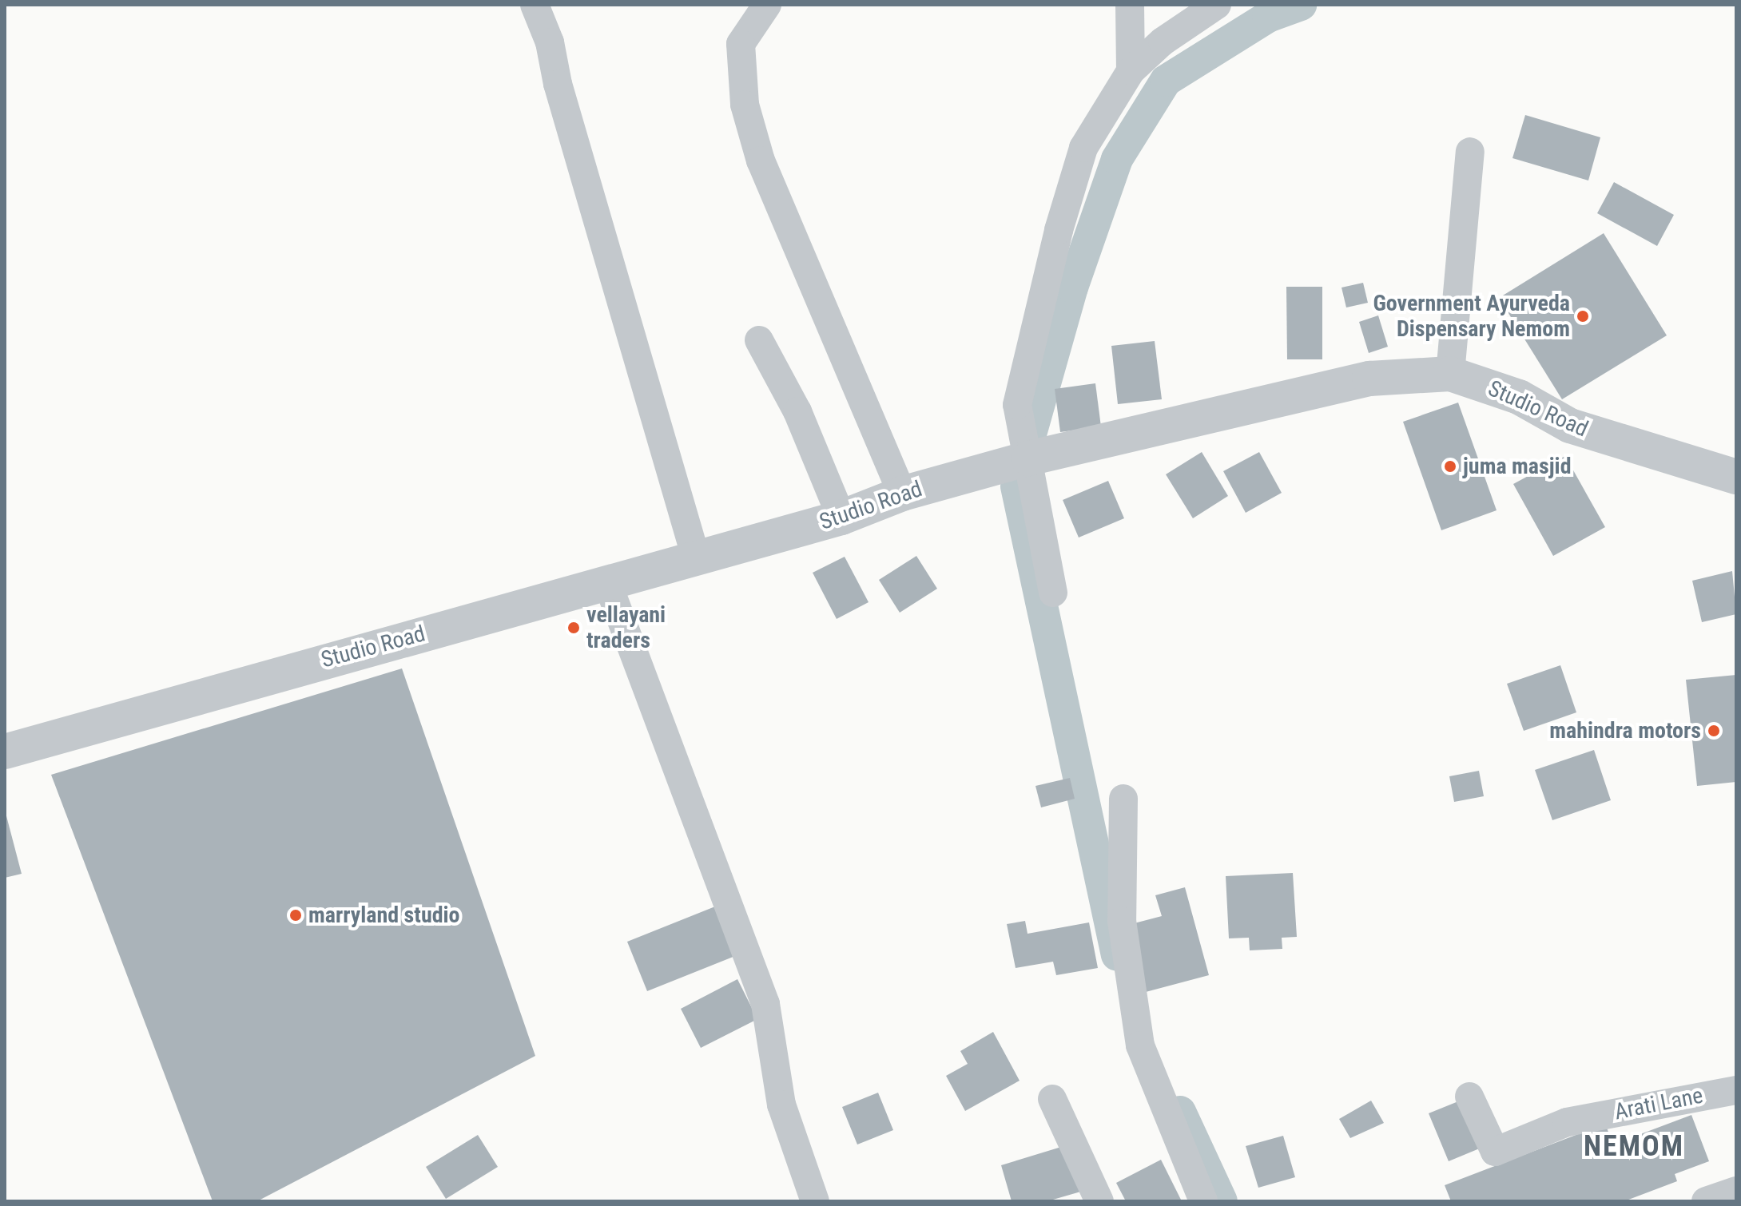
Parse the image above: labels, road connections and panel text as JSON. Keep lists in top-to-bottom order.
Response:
{
  "streets": {
    "street": ["Studio Road", "Arati Lane"]
  },
  "districts": ["NEMOM"],
  "places": [
    "Government Ayurveda Dispensary Nemom",
    "juma masjid",
    "vellayani traders",
    "mahindra motors",
    "marryland studio"
  ]
}
